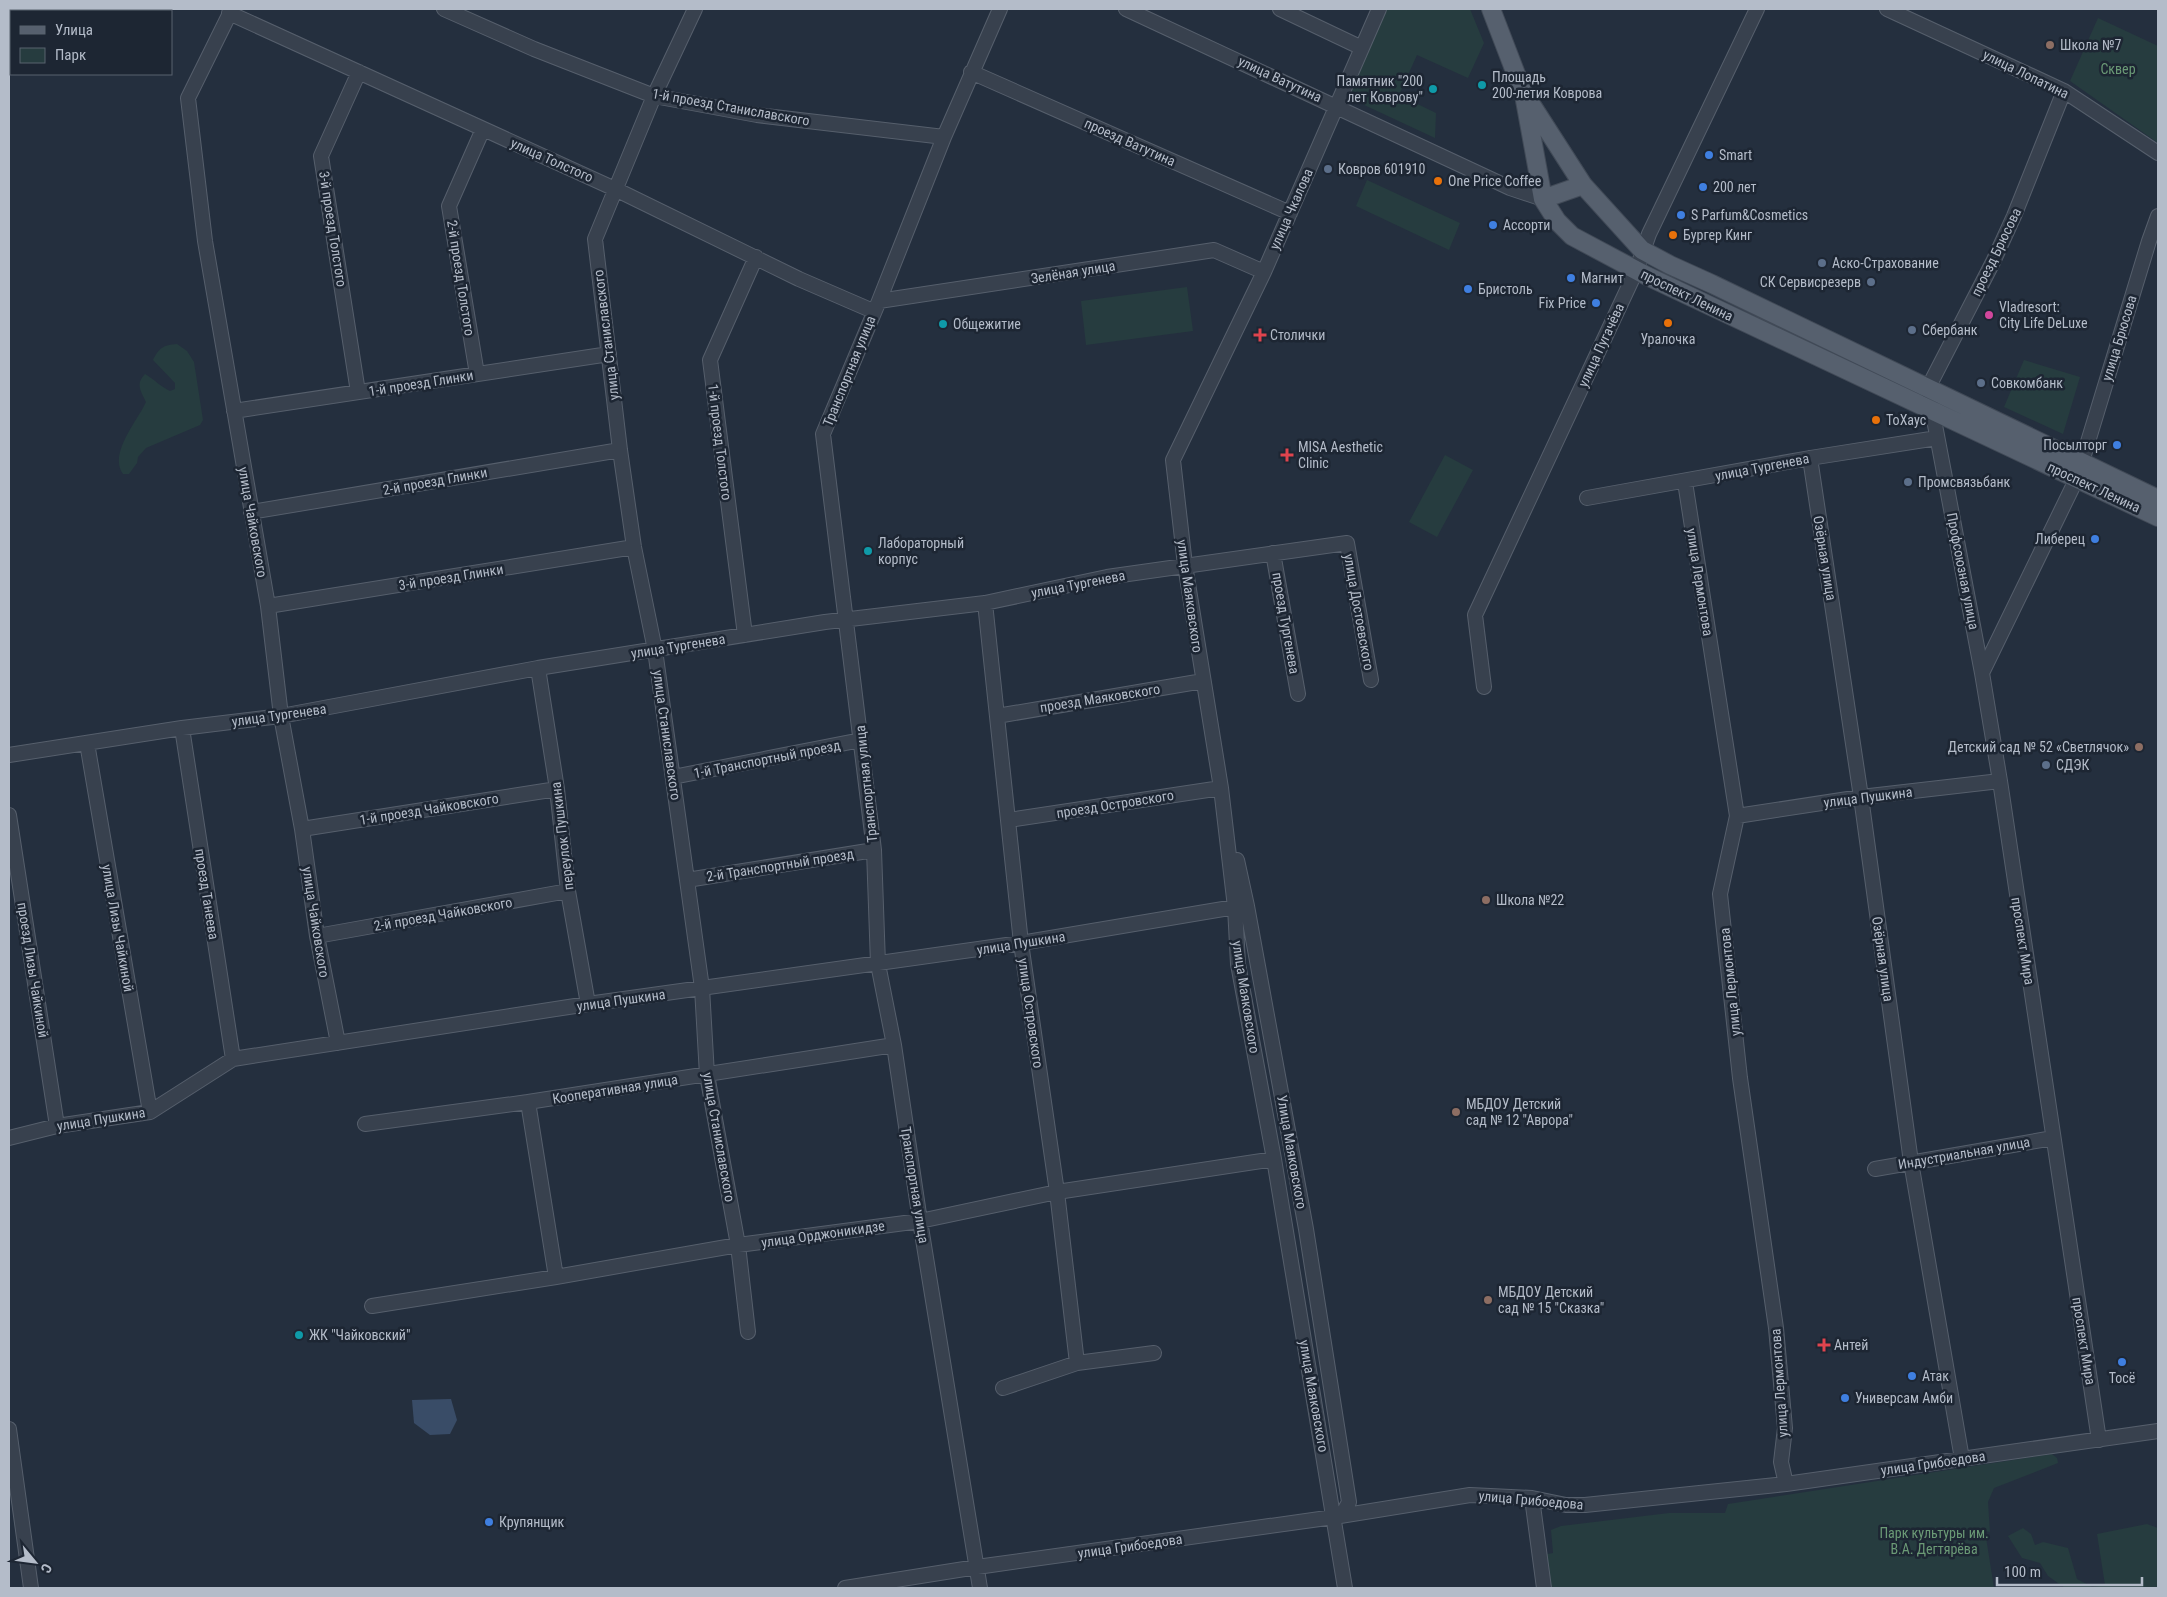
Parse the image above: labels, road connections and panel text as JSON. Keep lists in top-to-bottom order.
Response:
{
  "streets": {
    "main road": ["проспект Ленина"],
    "street": [
      "улица Лопатина",
      "улица Ватутина",
      "1-й проезд Станиславского",
      "проезд Ватутина",
      "улица Толстого",
      "улица Чкалова",
      "3-й проезд Толстого",
      "проезд Брюсова",
      "Зелёная улица",
      "2-й проезд Толстого",
      "улица Станиславского",
      "улица Брюсова",
      "улица Пугачёва",
      "Транспортная улица",
      "1-й проезд Глинки",
      "1-й проезд Толстого",
      "улица Тургенева",
      "2-й проезд Глинки",
      "улица Чайковского",
      "Озёрная улица",
      "Профсоюзная улица",
      "3-й проезд Глинки",
      "улица Лермонтова",
      "улица Маяковского",
      "улица Достоевского",
      "проезд Тургенева",
      "проезд Маяковского",
      "1-й Транспортный проезд",
      "улица Пушкина",
      "проезд Островского",
      "1-й проезд Чайковского",
      "переулок Пушкина",
      "2-й Транспортный проезд",
      "проезд Танеева",
      "2-й проезд Чайковского",
      "улица Лизы Чайкиной",
      "проспект Мира",
      "проезд Лизы Чайкиной",
      "улица Островского",
      "Кооперативная улица",
      "Улица Маяковского",
      "Индустриальная улица",
      "улица Орджоникидзе",
      "улица Грибоедова"
    ]
  },
  "crossings": [
    ["улица Лопатина", "проезд Брюсова"],
    ["улица Ватутина", "улица Чкалова"],
    ["улица Ватутина", "проспект Ленина"],
    ["1-й проезд Станиславского", "улица Станиславского"],
    ["1-й проезд Станиславского", "Транспортная улица"],
    ["проезд Ватутина", "улица Чкалова"],
    ["проезд Ватутина", "Транспортная улица"],
    ["улица Толстого", "3-й проезд Толстого"],
    ["улица Толстого", "Зелёная улица"],
    ["улица Толстого", "2-й проезд Толстого"],
    ["улица Толстого", "улица Станиславского"],
    ["улица Толстого", "Транспортная улица"],
    ["улица Толстого", "1-й проезд Толстого"],
    ["улица Толстого", "улица Чайковского"],
    ["улица Чкалова", "Зелёная улица"],
    ["улица Чкалова", "улица Маяковского"],
    ["3-й проезд Толстого", "1-й проезд Глинки"],
    ["проезд Брюсова", "проспект Ленина"],
    ["Зелёная улица", "Транспортная улица"],
    ["2-й проезд Толстого", "1-й проезд Глинки"],
    ["проспект Ленина", "улица Брюсова"],
    ["проспект Ленина", "улица Пугачёва"],
    ["проспект Ленина", "Профсоюзная улица"],
    ["улица Станиславского", "1-й проезд Глинки"],
    ["улица Станиславского", "улица Тургенева"],
    ["улица Станиславского", "2-й проезд Глинки"],
    ["улица Станиславского", "3-й проезд Глинки"],
    ["улица Станиславского", "1-й Транспортный проезд"],
    ["улица Станиславского", "улица Пушкина"],
    ["улица Станиславского", "2-й Транспортный проезд"],
    ["улица Станиславского", "Кооперативная улица"],
    ["улица Станиславского", "улица Орджоникидзе"],
    ["Транспортная улица", "улица Тургенева"],
    ["Транспортная улица", "1-й Транспортный проезд"],
    ["Транспортная улица", "улица Пушкина"],
    ["Транспортная улица", "2-й Транспортный проезд"],
    ["Транспортная улица", "Кооперативная улица"],
    ["Транспортная улица", "улица Орджоникидзе"],
    ["Транспортная улица", "улица Грибоедова"],
    ["1-й проезд Глинки", "улица Чайковского"],
    ["1-й проезд Толстого", "улица Тургенева"],
    ["улица Тургенева", "улица Чайковского"],
    ["улица Тургенева", "Озёрная улица"],
    ["улица Тургенева", "Профсоюзная улица"],
    ["улица Тургенева", "улица Лермонтова"],
    ["улица Тургенева", "улица Маяковского"],
    ["улица Тургенева", "улица Достоевского"],
    ["улица Тургенева", "проезд Тургенева"],
    ["улица Тургенева", "переулок Пушкина"],
    ["улица Тургенева", "проезд Танеева"],
    ["улица Тургенева", "улица Лизы Чайкиной"],
    ["улица Тургенева", "улица Островского"],
    ["2-й проезд Глинки", "улица Чайковского"],
    ["улица Чайковского", "3-й проезд Глинки"],
    ["улица Чайковского", "улица Пушкина"],
    ["улица Чайковского", "1-й проезд Чайковского"],
    ["улица Чайковского", "2-й проезд Чайковского"],
    ["Озёрная улица", "улица Пушкина"],
    ["Озёрная улица", "Индустриальная улица"],
    ["Озёрная улица", "улица Грибоедова"],
    ["Профсоюзная улица", "проспект Мира"],
    ["улица Лермонтова", "улица Пушкина"],
    ["улица Лермонтова", "улица Грибоедова"],
    ["улица Маяковского", "проезд Маяковского"],
    ["улица Маяковского", "улица Пушкина"],
    ["улица Маяковского", "проезд Островского"],
    ["улица Маяковского", "Улица Маяковского"],
    ["улица Маяковского", "улица Орджоникидзе"],
    ["улица Маяковского", "улица Грибоедова"],
    ["проезд Маяковского", "улица Островского"],
    ["улица Пушкина", "переулок Пушкина"],
    ["улица Пушкина", "проезд Танеева"],
    ["улица Пушкина", "улица Лизы Чайкиной"],
    ["улица Пушкина", "проспект Мира"],
    ["улица Пушкина", "проезд Лизы Чайкиной"],
    ["улица Пушкина", "улица Островского"],
    ["улица Пушкина", "Улица Маяковского"],
    ["проезд Островского", "улица Островского"],
    ["проезд Островского", "Улица Маяковского"],
    ["1-й проезд Чайковского", "переулок Пушкина"],
    ["переулок Пушкина", "2-й проезд Чайковского"],
    ["проспект Мира", "Индустриальная улица"],
    ["проспект Мира", "улица Грибоедова"],
    ["улица Островского", "улица Орджоникидзе"],
    ["Улица Маяковского", "улица Грибоедова"]
  ],
  "parks": ["Сквер", "Парк культуры им. В.А. Дегтярёва"],
  "places": {
    "other": [
      "Школа №7",
      "Площадь 200-летия Коврова",
      "Памятник \"200 лет Коврову\"",
      "Smart",
      "Ковров 601910",
      "One Price Coffee",
      "200 лет",
      "S Parfum&Cosmetics",
      "Ассорти",
      "Бургер Кинг",
      "Аско-Страхование",
      "Магнит",
      "СК Сервисрезерв",
      "Бристоль",
      "Fix Price",
      "Vladresort: City Life DeLuxe",
      "Уралочка",
      "Общежитие",
      "Сбербанк",
      "Совкомбанк",
      "ТоХаус",
      "Посылторг",
      "Промсвязьбанк",
      "Либерец",
      "Лабораторный корпус",
      "Детский сад № 52 «Светлячок»",
      "СДЭК",
      "Школа №22",
      "МБДОУ Детский сад № 12 \"Аврора\"",
      "МБДОУ Детский сад № 15 \"Сказка\"",
      "ЖК \"Чайковский\"",
      "Тосё",
      "Атак",
      "Универсам Амби",
      "Крупянщик"
    ],
    "health": ["Столички", "MISA Aesthetic Clinic", "Антей"]
  },
  "legend": ["Улица", "Парк"],
  "scale_bar": "100 m",
  "north": "bottom right"
}
